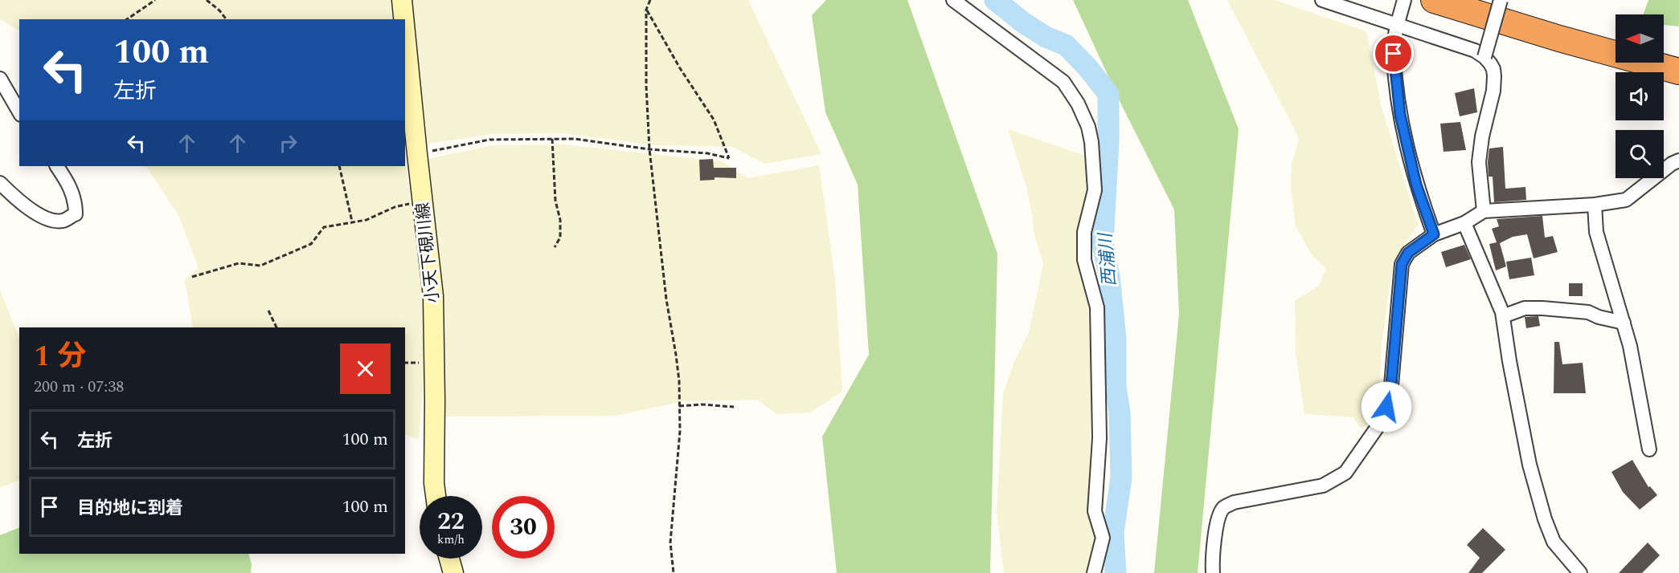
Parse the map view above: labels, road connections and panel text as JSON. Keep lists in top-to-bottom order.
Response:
{
  "streets": {
    "main road": ["小天下硯川線"]
  },
  "water": ["西浦川"],
  "north": "left",
  "page": {
    "turn": ["100 m", "左折"],
    "heading": ["1 分", "200 m · 07:38"],
    "list": [
      {
        "name": "左折",
        "value": "100 m"
      },
      {
        "name": "目的地に到着",
        "value": "100 m"
      }
    ],
    "speed": "22 km/h",
    "limit": "30"
  }
}
